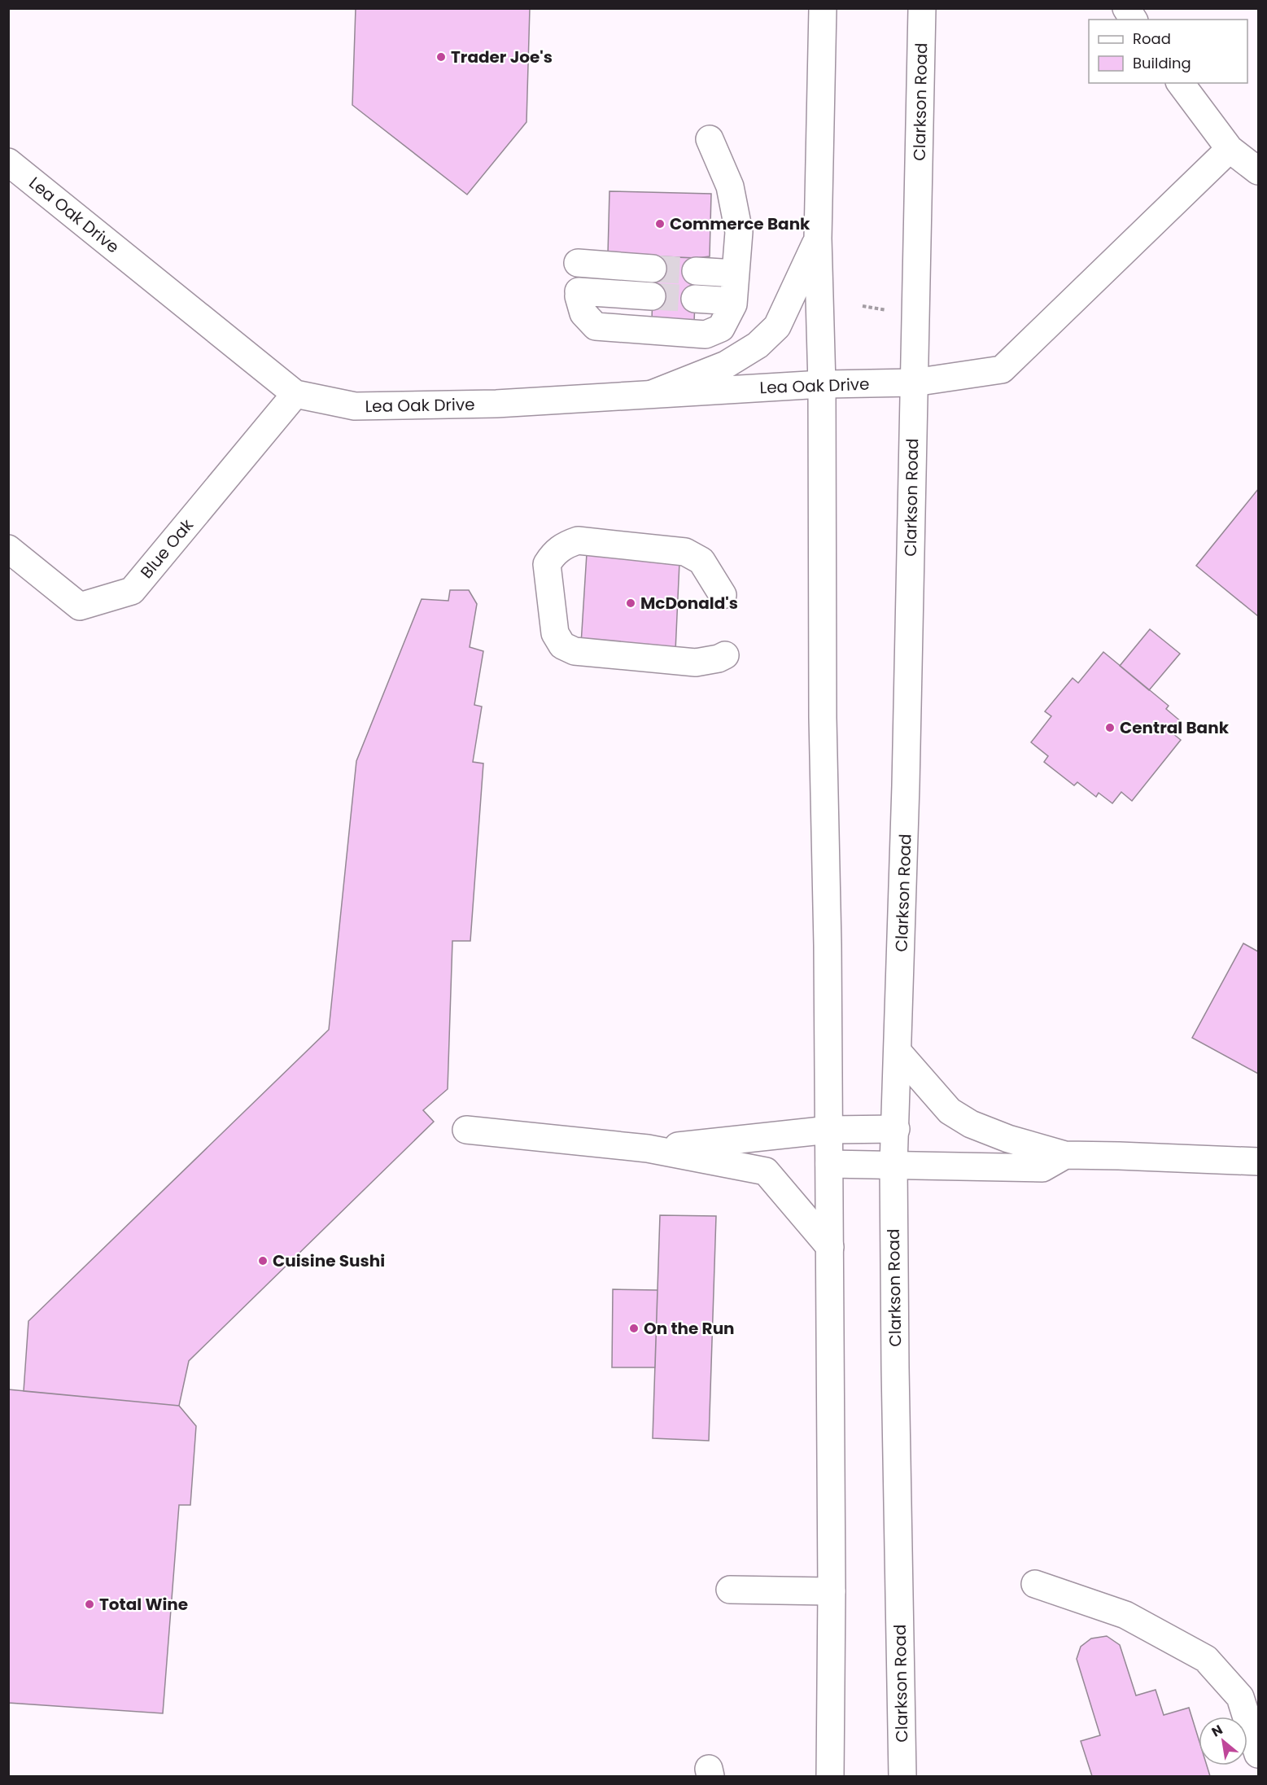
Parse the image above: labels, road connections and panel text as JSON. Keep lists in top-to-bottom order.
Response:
{
  "streets": {
    "main road": ["Clarkson Road", "Lea Oak Drive", "Blue Oak"]
  },
  "crossings": [
    ["Clarkson Road", "Lea Oak Drive"],
    ["Lea Oak Drive", "Blue Oak"]
  ],
  "places": [
    "Trader Joe's",
    "Commerce Bank",
    "McDonald's",
    "Central Bank",
    "Cuisine Sushi",
    "On the Run",
    "Total Wine"
  ],
  "legend": ["Road", "Building"],
  "north": "top left"
}
